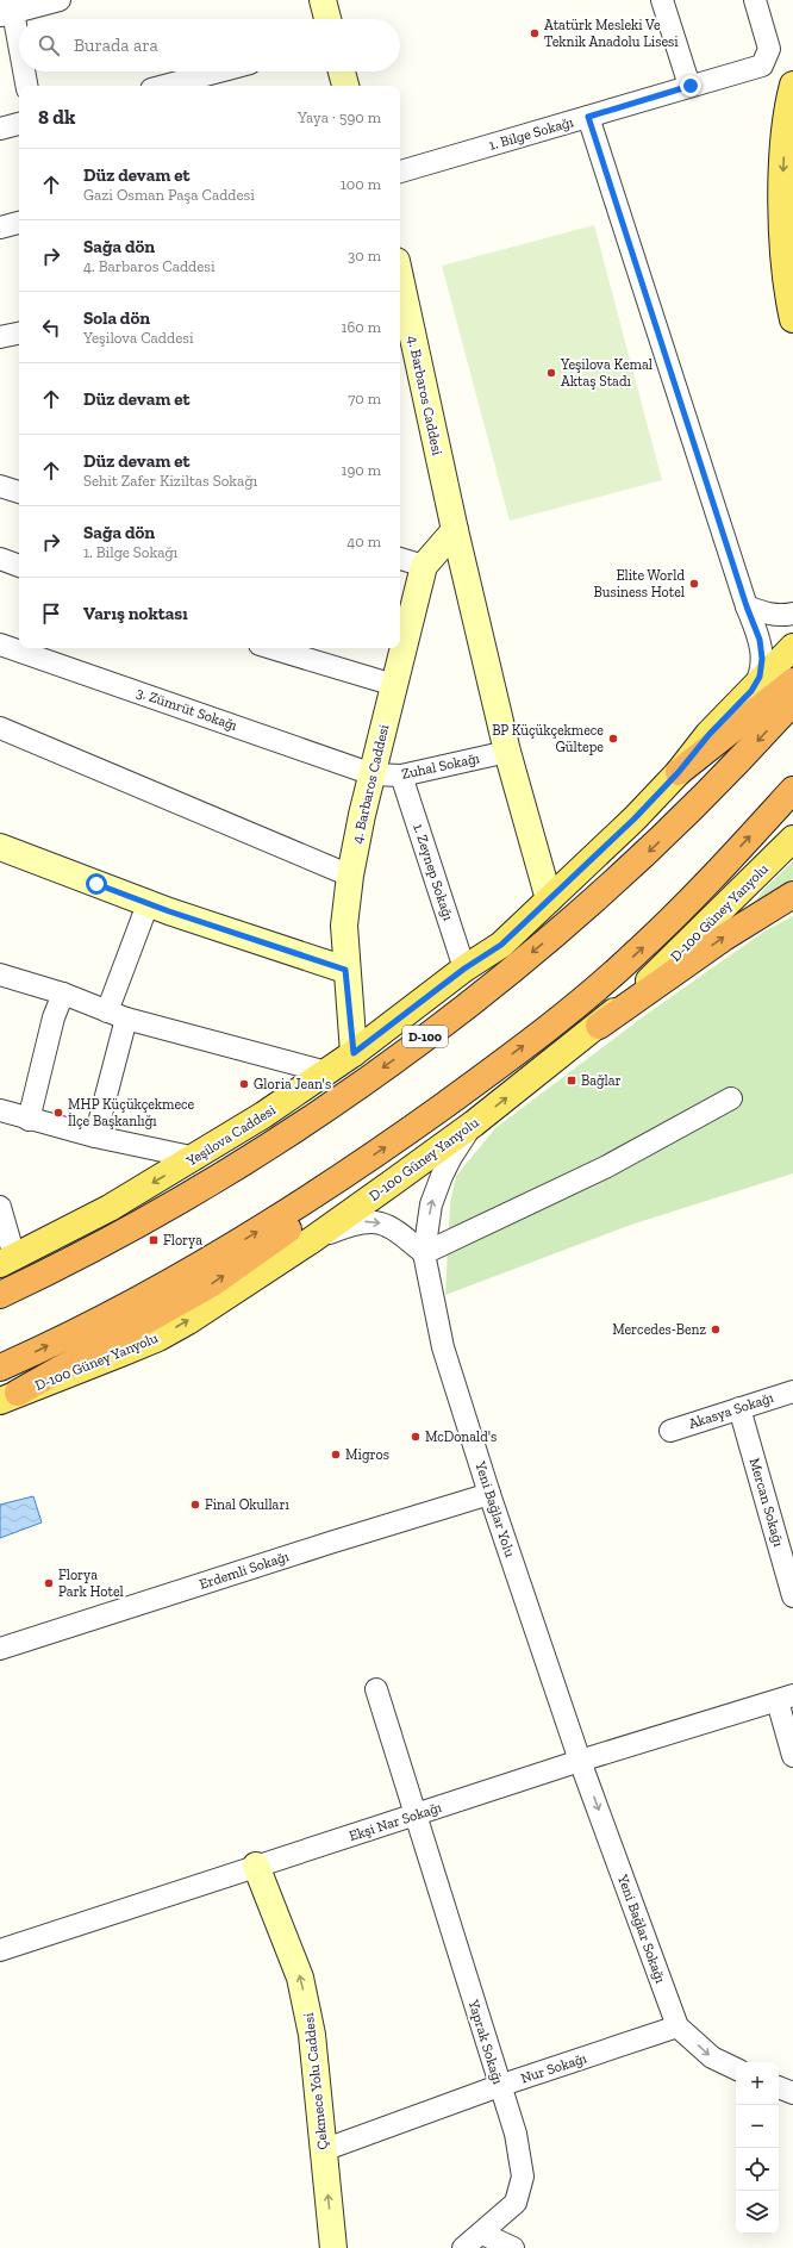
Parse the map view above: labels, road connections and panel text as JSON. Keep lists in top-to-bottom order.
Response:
{
  "streets": {
    "highway": ["D-100"],
    "main road": ["D-100 Güney Yanyolu", "Yeşilova Caddesi"],
    "street": [
      "1. Bilge Sokağı",
      "4. Barbaros Caddesi",
      "3. Zümrüt Sokağı",
      "Zuhal Sokağı",
      "1. Zeynep Sokağı",
      "Akasya Sokağı",
      "Mercan Sokağı",
      "Yeni Bağlar Yolu",
      "Erdemli Sokağı",
      "Ekşi Nar Sokağı",
      "Yeni Bağlar Sokağı",
      "Yaprak Sokağı",
      "Nur Sokağı",
      "Çekmece Yolu Caddesi"
    ]
  },
  "crossings": [
    ["4. Barbaros Caddesi", "3. Zümrüt Sokağı"],
    ["4. Barbaros Caddesi", "Zuhal Sokağı"],
    ["4. Barbaros Caddesi", "Yeşilova Caddesi"],
    ["3. Zümrüt Sokağı", "Zuhal Sokağı"],
    ["Zuhal Sokağı", "1. Zeynep Sokağı"],
    ["1. Zeynep Sokağı", "Yeşilova Caddesi"],
    ["D-100 Güney Yanyolu", "Yeni Bağlar Yolu"],
    ["Akasya Sokağı", "Mercan Sokağı"],
    ["Yeni Bağlar Yolu", "Erdemli Sokağı"],
    ["Yeni Bağlar Yolu", "Ekşi Nar Sokağı"],
    ["Yeni Bağlar Yolu", "Yeni Bağlar Sokağı"],
    ["Ekşi Nar Sokağı", "Yeni Bağlar Sokağı"],
    ["Ekşi Nar Sokağı", "Yaprak Sokağı"],
    ["Ekşi Nar Sokağı", "Çekmece Yolu Caddesi"],
    ["Yeni Bağlar Sokağı", "Nur Sokağı"],
    ["Yaprak Sokağı", "Nur Sokağı"],
    ["Nur Sokağı", "Çekmece Yolu Caddesi"]
  ],
  "one_way": ["D-100 Güney Yanyolu", "Yeni Bağlar Sokağı", "Çekmece Yolu Caddesi"],
  "places": {
    "other": [
      "Atatürk Mesleki Ve Teknik Anadolu Lisesi",
      "Yeşilova Kemal Aktaş Stadı",
      "Elite World Business Hotel",
      "BP Küçükçekmece Gültepe",
      "Gloria Jean's",
      "MHP Küçükçekmece İlçe Başkanlığı",
      "Mercedes-Benz",
      "McDonald's",
      "Migros",
      "Final Okulları",
      "Florya Park Hotel"
    ],
    "transit": ["Bağlar", "Florya"]
  },
  "page": {
    "search": "Burada ara",
    "heading": ["8 dk", "Yaya · 590 m"],
    "list": [
      ["Düz devam et", "Gazi Osman Paşa Caddesi", "100 m"],
      ["Sağa dön", "4. Barbaros Caddesi", "30 m"],
      ["Sola dön", "Yeşilova Caddesi", "160 m"],
      ["Düz devam et", "70 m"],
      ["Düz devam et", "Sehit Zafer Kiziltas Sokağı", "190 m"],
      ["Sağa dön", "1. Bilge Sokağı", "40 m"],
      "Varış noktası"
    ],
    "map_buttons": ["+", "−"]
  }
}
